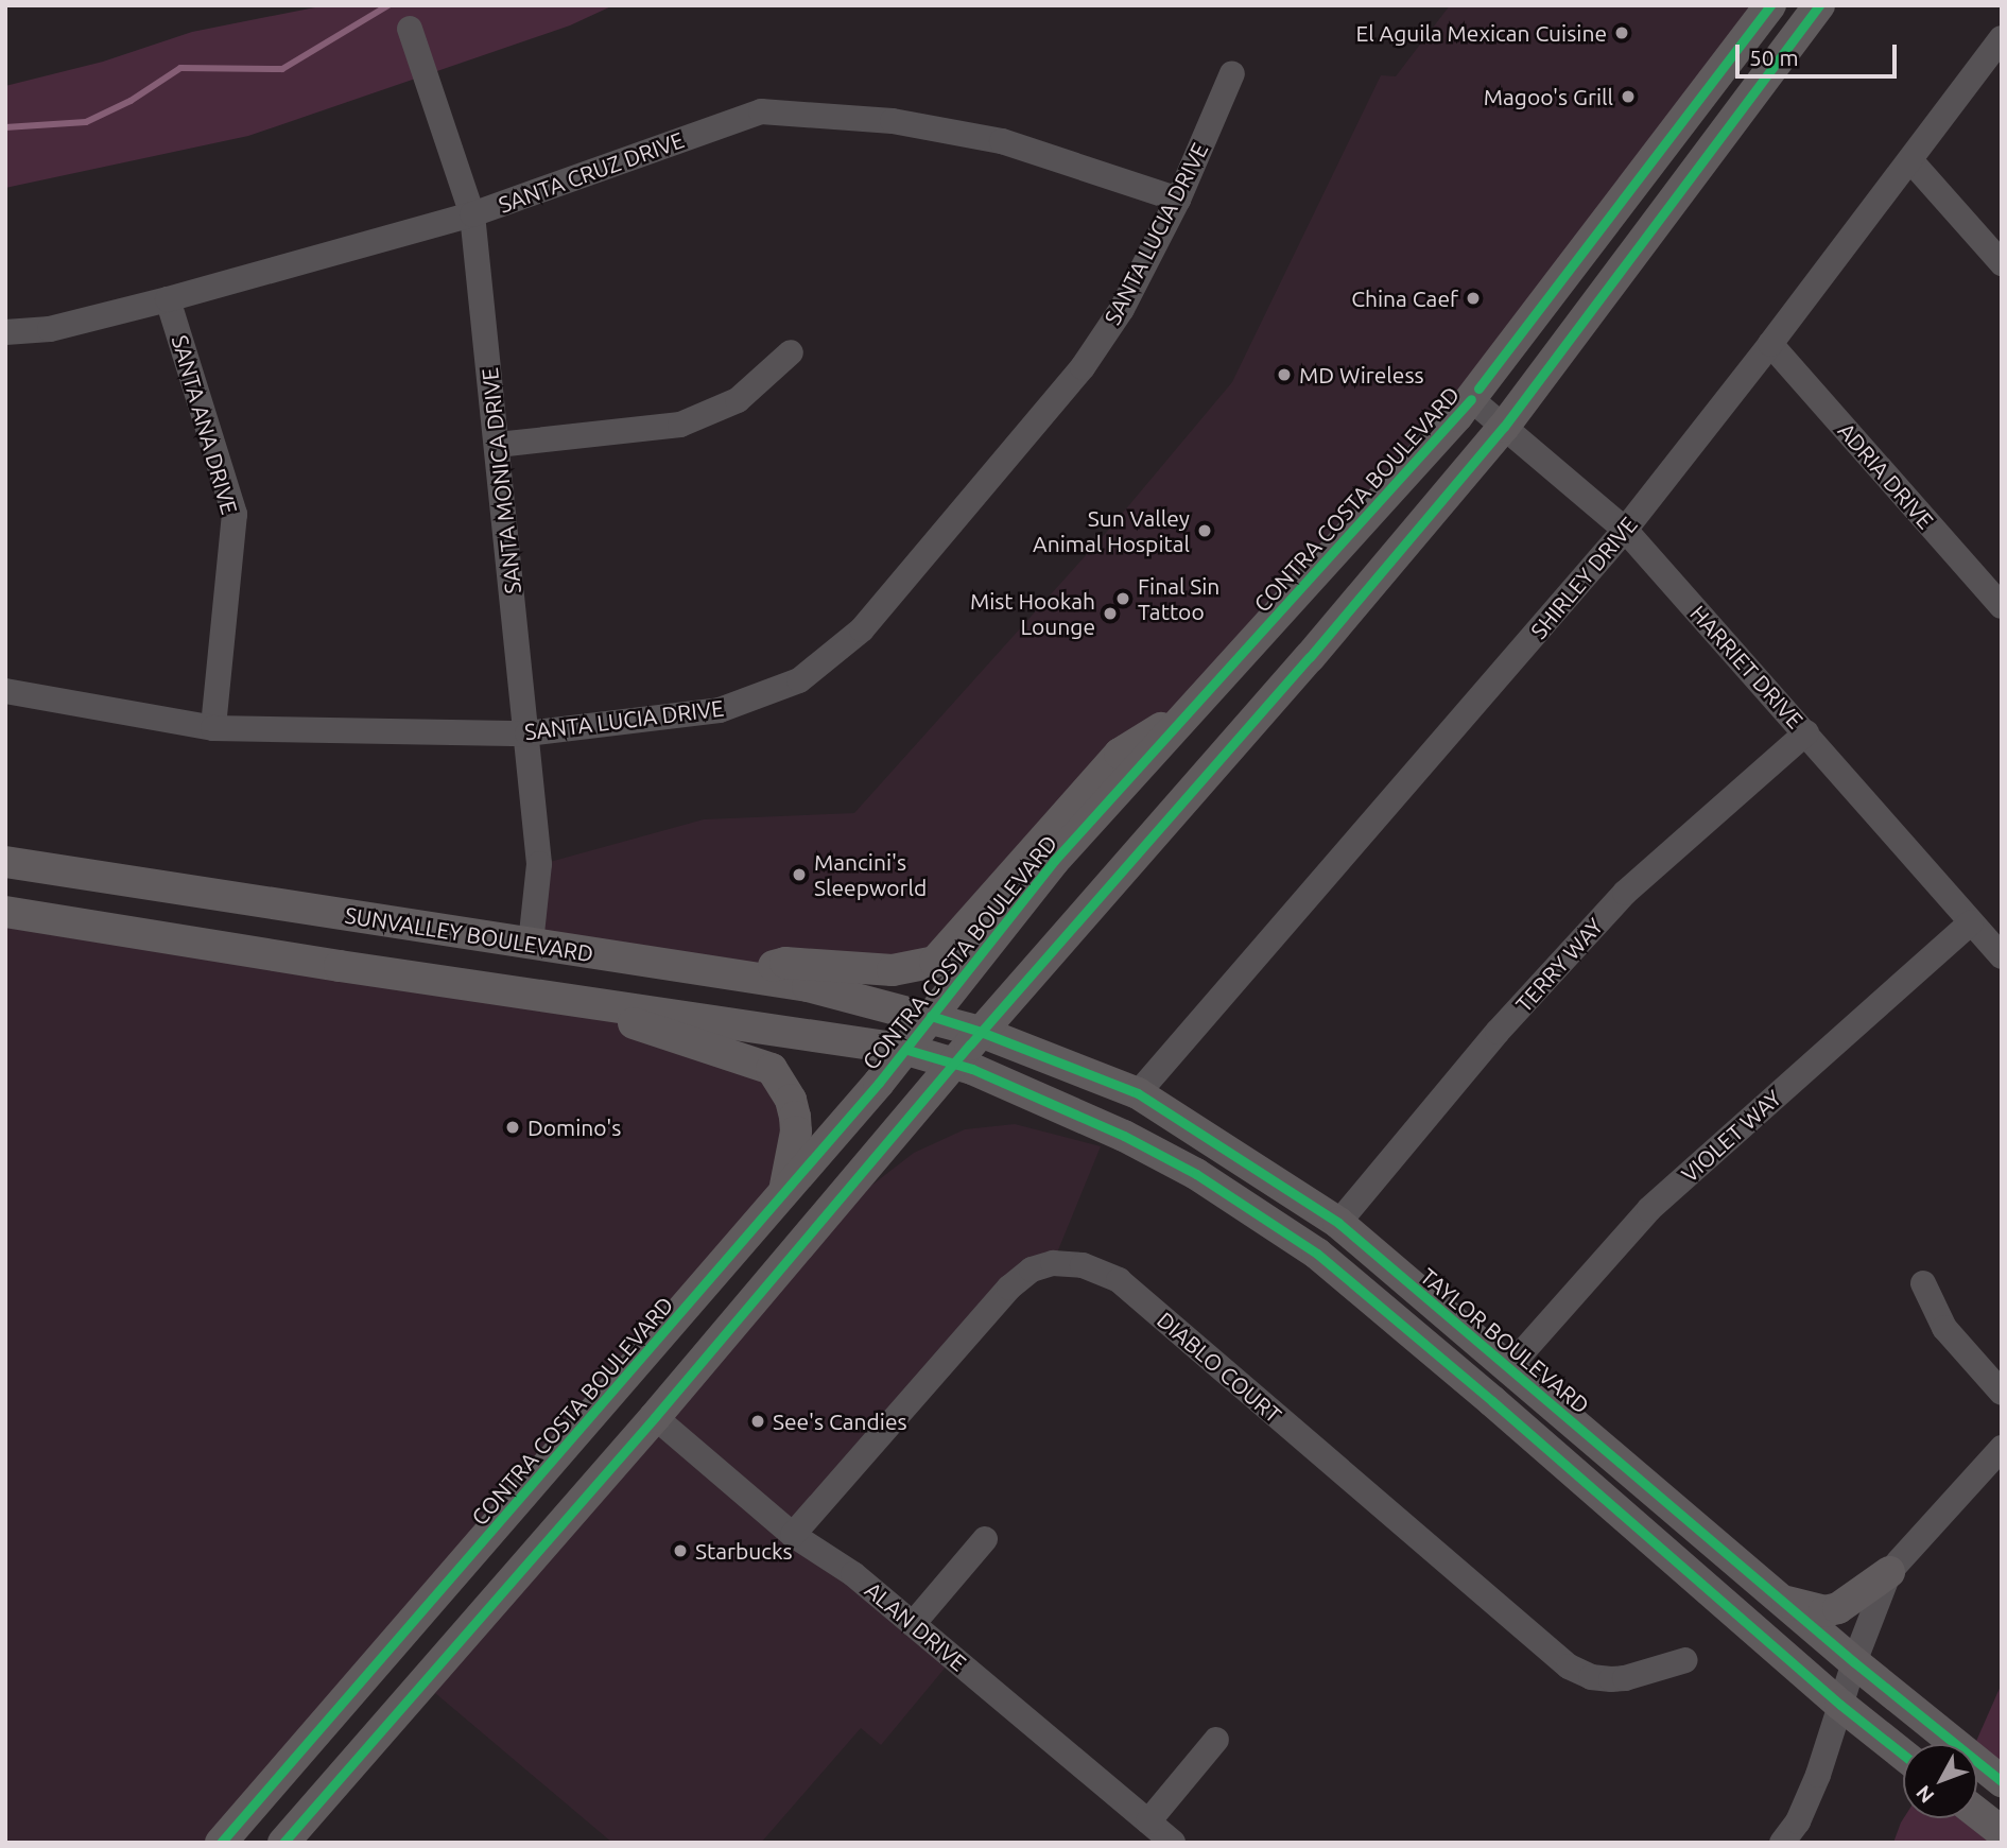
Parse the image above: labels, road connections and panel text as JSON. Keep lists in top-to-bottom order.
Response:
{
  "streets": {
    "main road": ["CONTRA COSTA BOULEVARD", "SUNVALLEY BOULEVARD", "TAYLOR BOULEVARD"],
    "street": [
      "SANTA CRUZ DRIVE",
      "SANTA LUCIA DRIVE",
      "SANTA ANA DRIVE",
      "ADRIA DRIVE",
      "SANTA MONICA DRIVE",
      "SHIRLEY DRIVE",
      "HARRIET DRIVE",
      "TERRY WAY",
      "VIOLET WAY",
      "DIABLO COURT",
      "ALAN DRIVE"
    ]
  },
  "crossings": [
    ["SANTA CRUZ DRIVE", "SANTA LUCIA DRIVE"],
    ["SANTA CRUZ DRIVE", "SANTA ANA DRIVE"],
    ["SANTA CRUZ DRIVE", "SANTA MONICA DRIVE"],
    ["SANTA LUCIA DRIVE", "SANTA ANA DRIVE"],
    ["SANTA LUCIA DRIVE", "SANTA MONICA DRIVE"],
    ["ADRIA DRIVE", "SHIRLEY DRIVE"],
    ["SANTA MONICA DRIVE", "SUNVALLEY BOULEVARD"],
    ["CONTRA COSTA BOULEVARD", "HARRIET DRIVE"],
    ["CONTRA COSTA BOULEVARD", "SUNVALLEY BOULEVARD"],
    ["CONTRA COSTA BOULEVARD", "TAYLOR BOULEVARD"],
    ["SHIRLEY DRIVE", "HARRIET DRIVE"],
    ["SHIRLEY DRIVE", "TAYLOR BOULEVARD"],
    ["HARRIET DRIVE", "TERRY WAY"],
    ["HARRIET DRIVE", "VIOLET WAY"],
    ["SUNVALLEY BOULEVARD", "TAYLOR BOULEVARD"],
    ["TERRY WAY", "TAYLOR BOULEVARD"],
    ["VIOLET WAY", "TAYLOR BOULEVARD"],
    ["DIABLO COURT", "ALAN DRIVE"]
  ],
  "places": [
    "El Aguila Mexican Cuisine",
    "Magoo's Grill",
    "China Caef",
    "MD Wireless",
    "Sun Valley Animal Hospital",
    "Final Sin Tattoo",
    "Mist Hookah Lounge",
    "Mancini's Sleepworld",
    "Domino's",
    "See's Candies",
    "Starbucks"
  ],
  "scale_bar": "50 m",
  "north": "bottom left"
}
